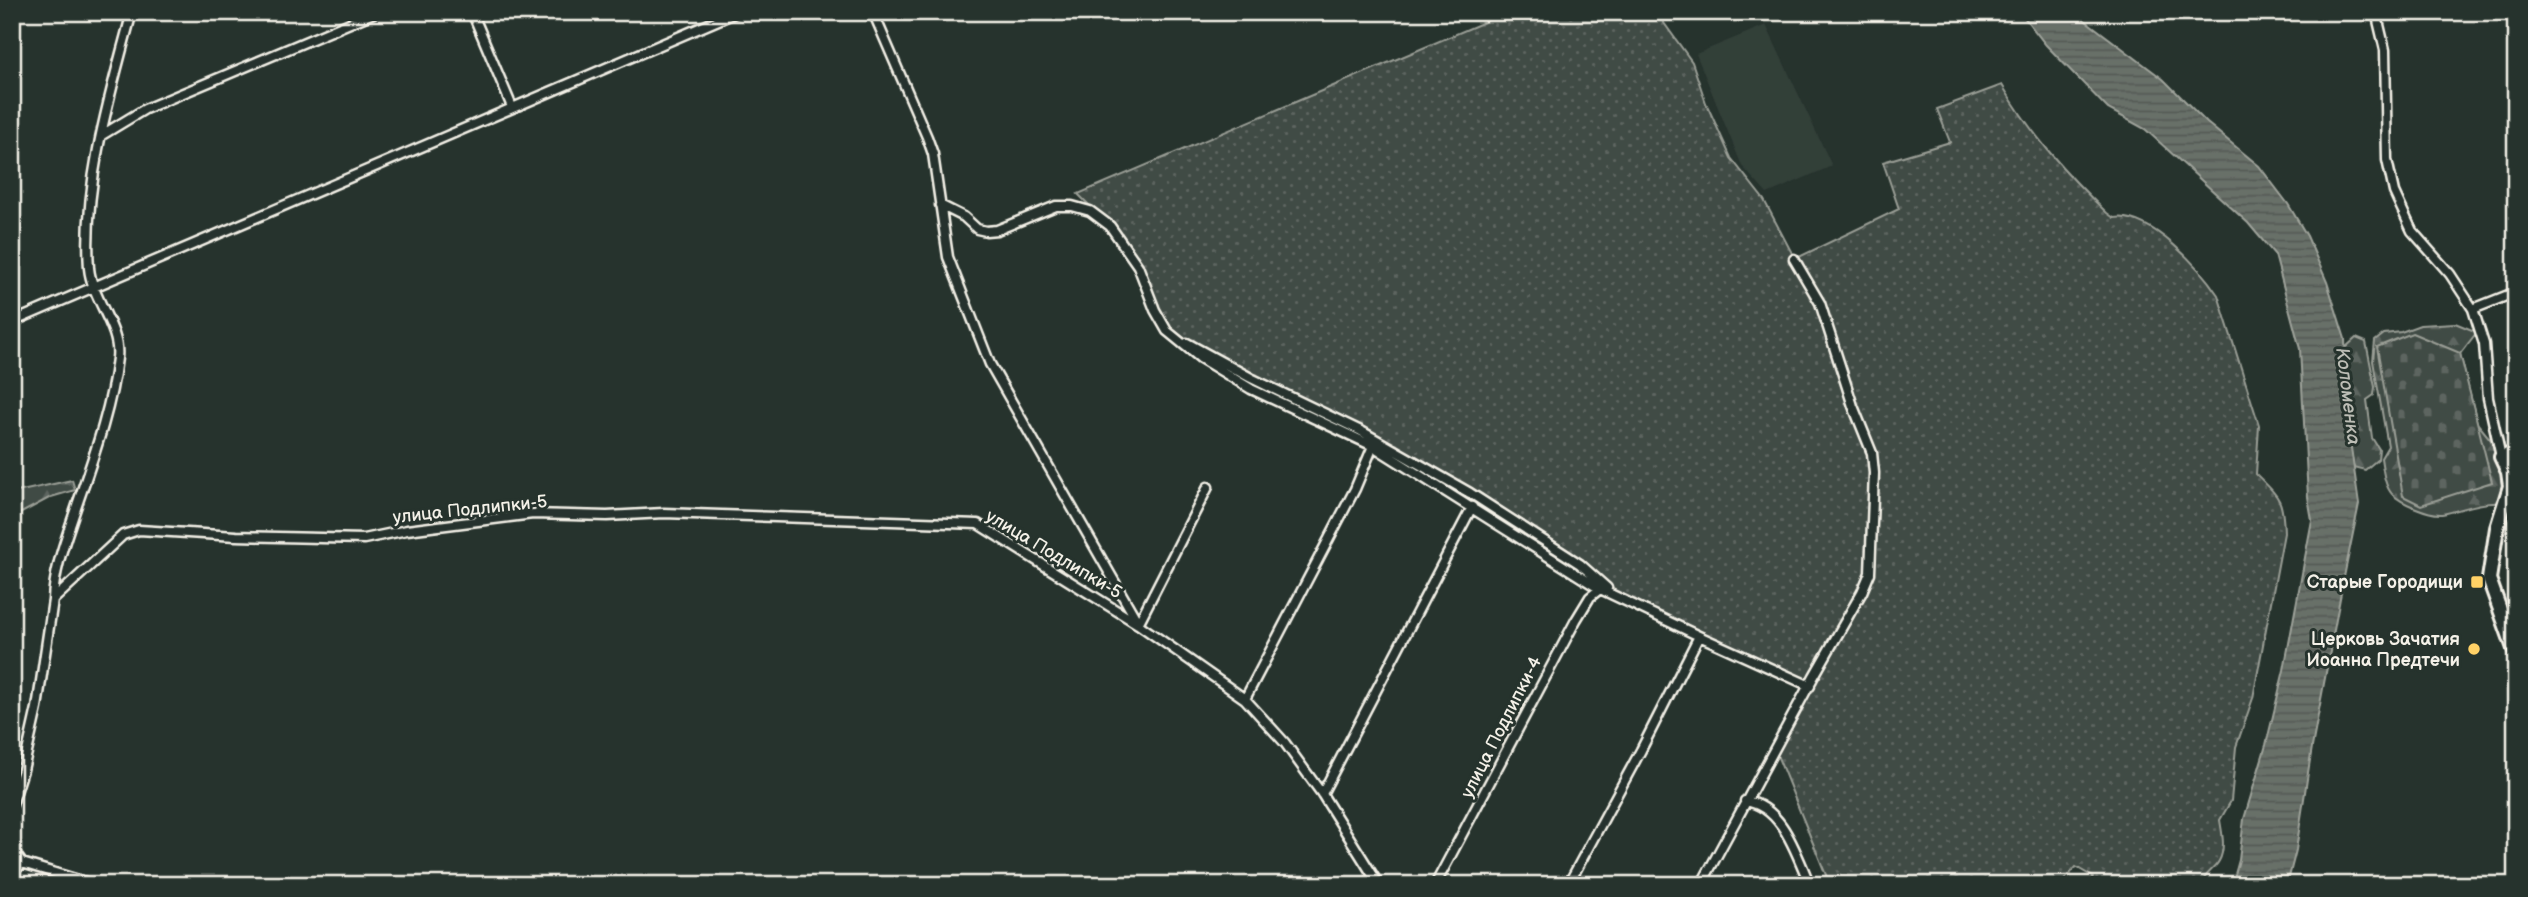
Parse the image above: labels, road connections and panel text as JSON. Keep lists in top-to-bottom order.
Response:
{
  "streets": {
    "street": ["улица Подлипки-5", "улица Подлипки-4"]
  },
  "water": ["Коломенка"],
  "places": {
    "transit": ["Старые Городищи"],
    "other": ["Церковь Зачатия Иоанна Предтечи"]
  }
}
